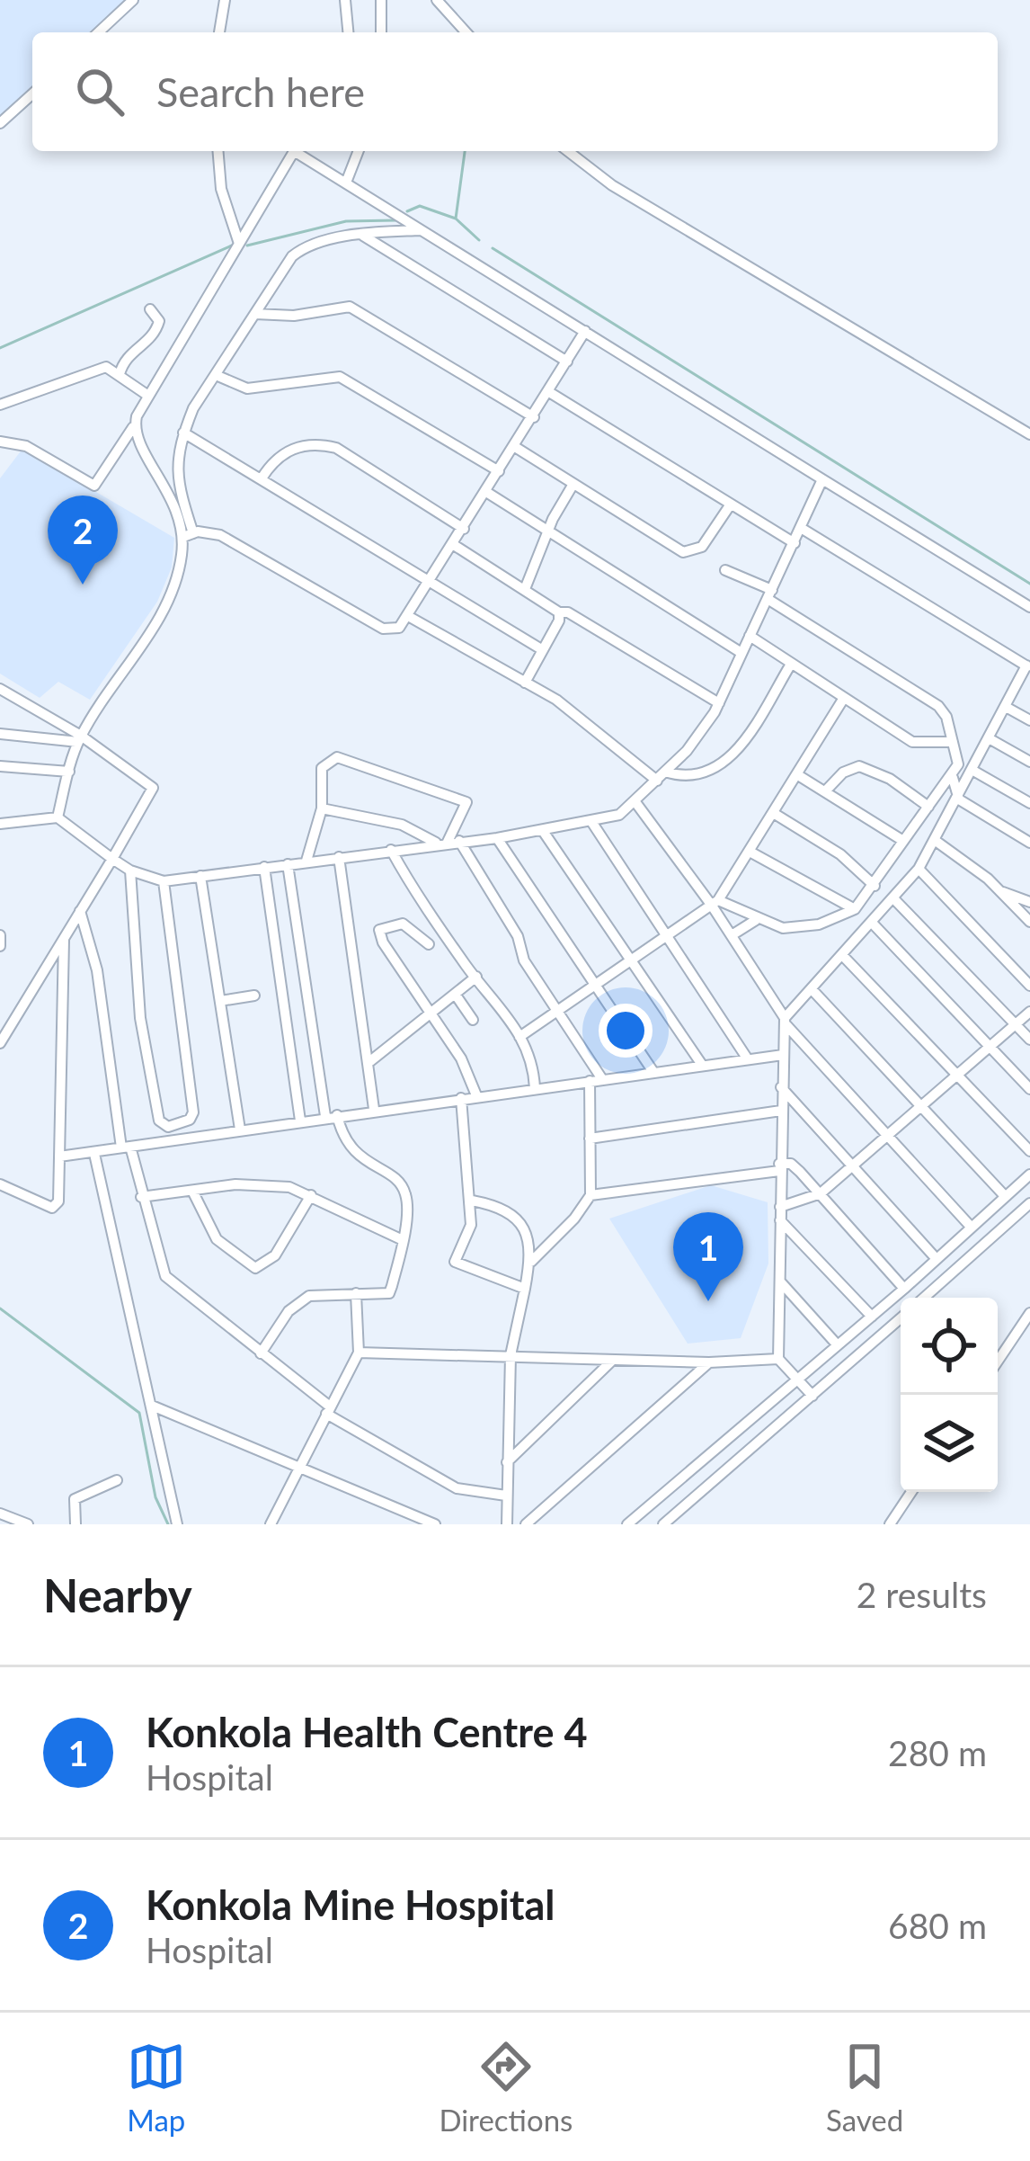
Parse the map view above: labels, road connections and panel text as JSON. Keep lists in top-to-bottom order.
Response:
{
  "page": {
    "search": "Search here",
    "pins": ["2", "1"],
    "heading": ["Nearby", "2 results"],
    "list": [
      {
        "mark": "1",
        "name": "Konkola Health Centre 4",
        "note": "Hospital",
        "value": "280 m"
      },
      {
        "mark": "2",
        "name": "Konkola Mine Hospital",
        "note": "Hospital",
        "value": "680 m"
      }
    ],
    "nav": ["Map", "Directions", "Saved"]
  }
}
